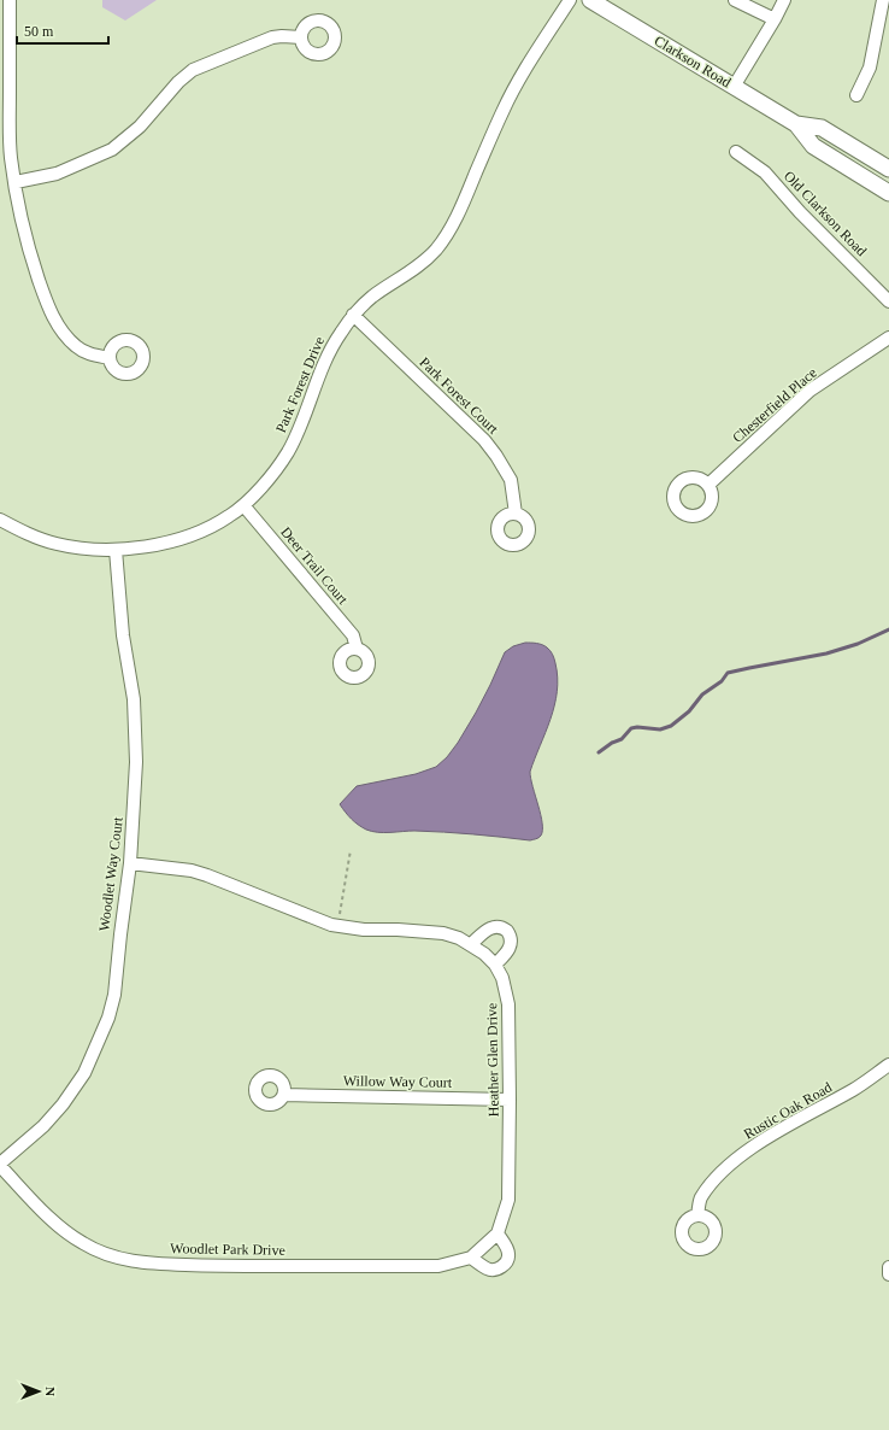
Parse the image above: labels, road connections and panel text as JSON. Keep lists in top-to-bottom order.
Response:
{
  "streets": {
    "main road": ["Clarkson Road"],
    "street": [
      "Old Clarkson Road",
      "Park Forest Drive",
      "Park Forest Court",
      "Chesterfield Place",
      "Deer Trail Court",
      "Woodlet Way Court",
      "Heather Glen Drive",
      "Willow Way Court",
      "Rustic Oak Road",
      "Woodlet Park Drive"
    ]
  },
  "crossings": [
    ["Park Forest Drive", "Park Forest Court"],
    ["Park Forest Drive", "Deer Trail Court"],
    ["Park Forest Drive", "Woodlet Way Court"],
    ["Woodlet Way Court", "Heather Glen Drive"],
    ["Woodlet Way Court", "Woodlet Park Drive"],
    ["Heather Glen Drive", "Willow Way Court"],
    ["Heather Glen Drive", "Woodlet Park Drive"]
  ],
  "scale_bar": "50 m",
  "north": "right"
}
